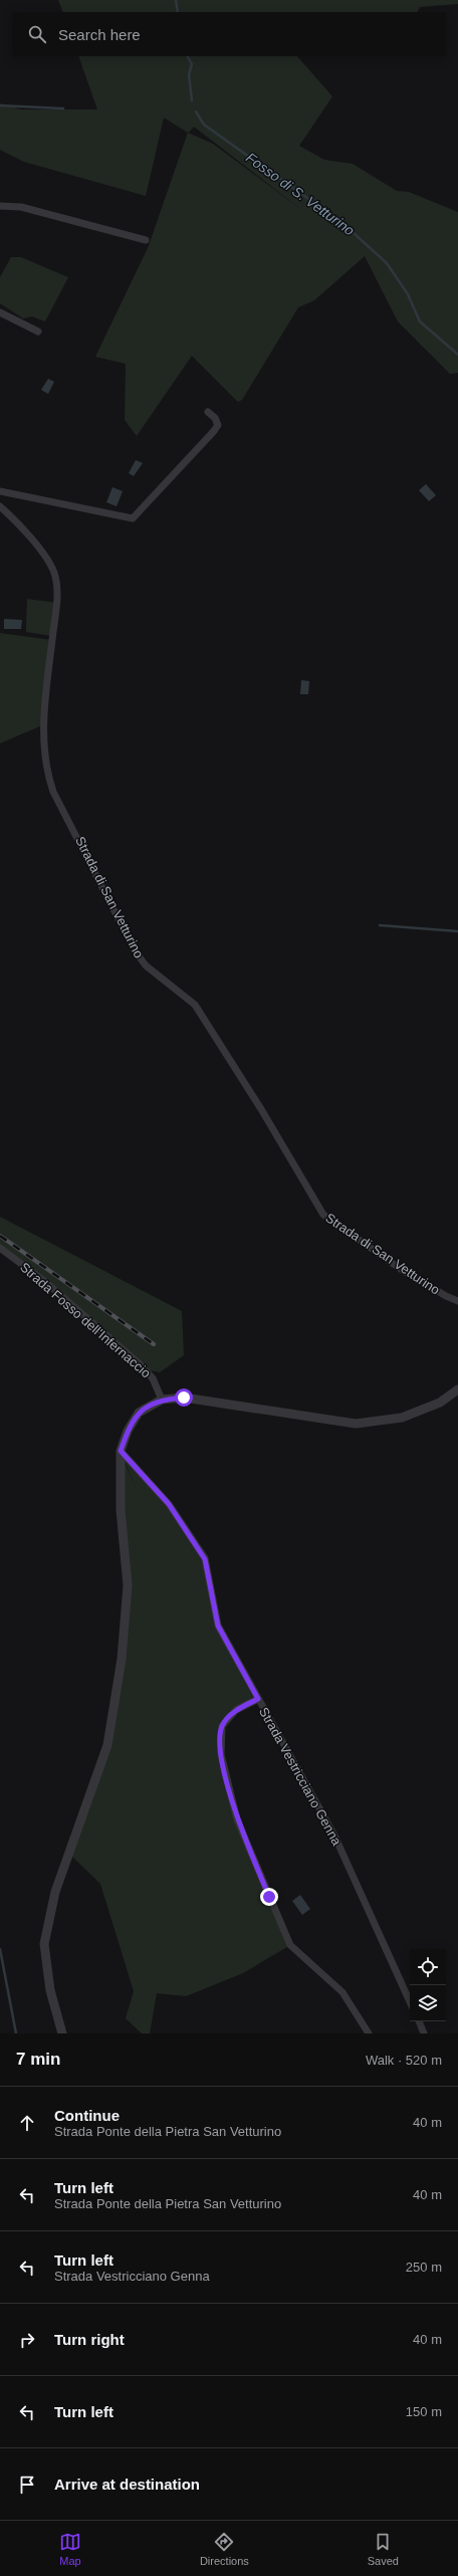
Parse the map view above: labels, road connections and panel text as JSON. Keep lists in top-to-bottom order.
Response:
{
  "streets": {
    "street": ["Strada di San Vetturino", "Strada Fosso dell'Infernaccio", "Strada Vestricciano Genna"]
  },
  "water": ["Fosso di S. Vetturino"],
  "page": {
    "search": "Search here",
    "heading": ["7 min", "Walk · 520 m"],
    "list": [
      ["Continue", "Strada Ponte della Pietra San Vetturino", "40 m"],
      ["Turn left", "Strada Ponte della Pietra San Vetturino", "40 m"],
      ["Turn left", "Strada Vestricciano Genna", "250 m"],
      ["Turn right", "40 m"],
      ["Turn left", "150 m"],
      "Arrive at destination"
    ],
    "nav": ["Map", "Directions", "Saved"]
  }
}
